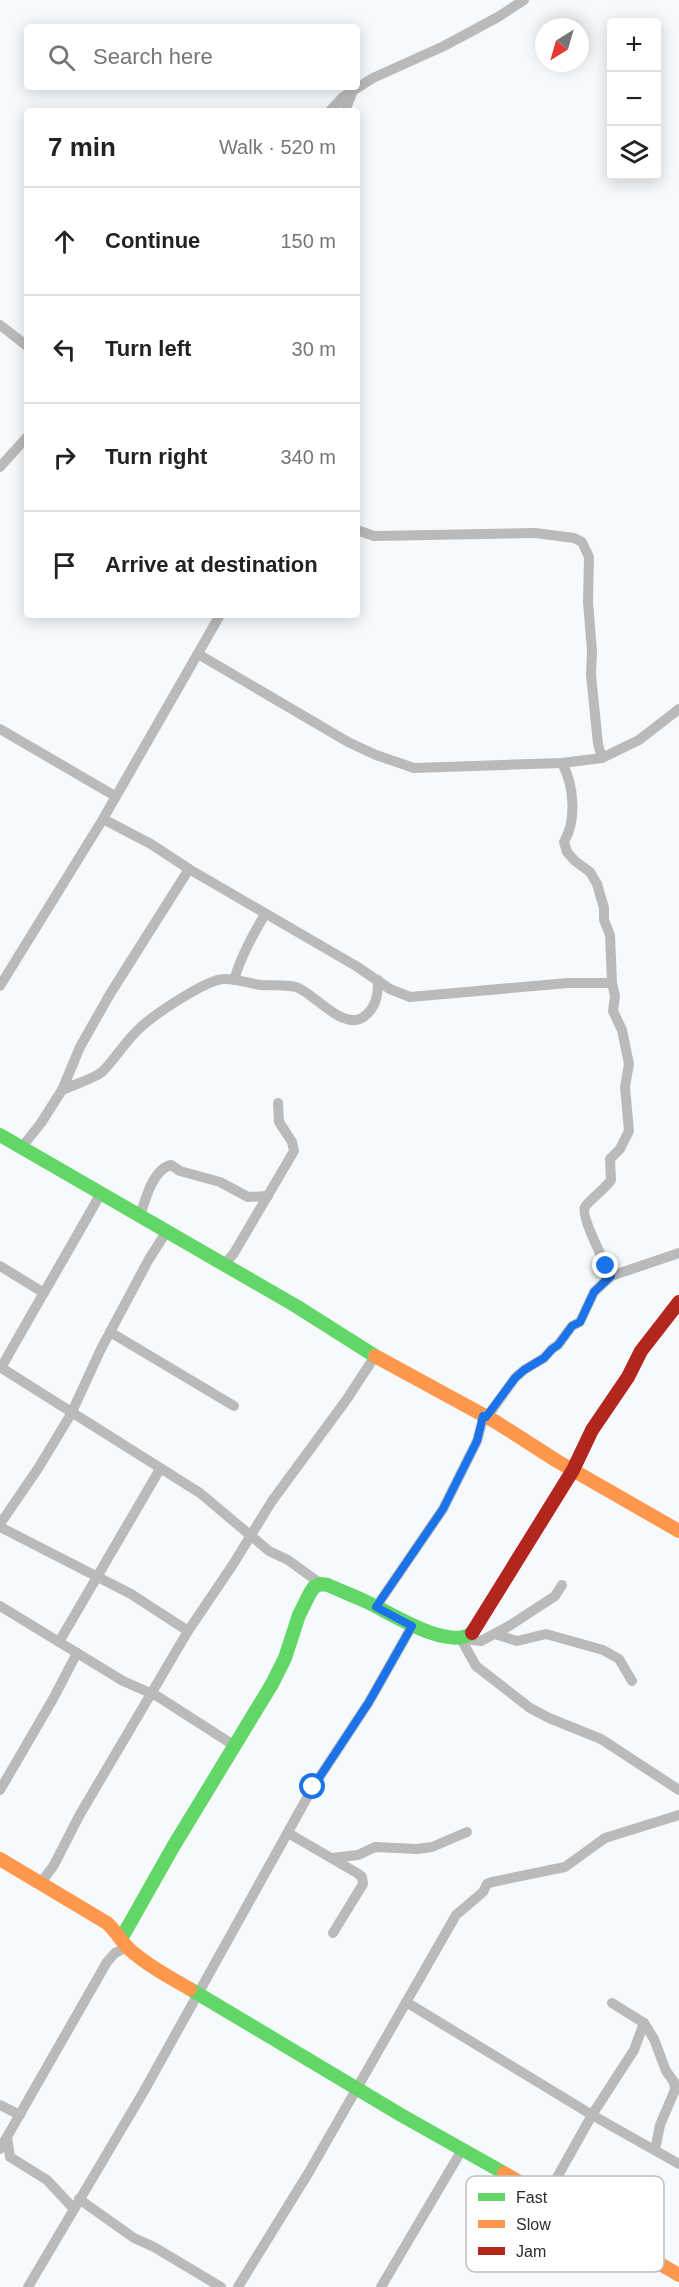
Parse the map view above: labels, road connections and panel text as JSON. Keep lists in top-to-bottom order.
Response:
{
  "legend": ["Fast", "Slow", "Jam"],
  "north": "bottom left",
  "page": {
    "map_buttons": ["+", "−"],
    "search": "Search here",
    "heading": ["7 min", "Walk · 520 m"],
    "list": [
      ["Continue", "150 m"],
      ["Turn left", "30 m"],
      ["Turn right", "340 m"],
      "Arrive at destination"
    ]
  }
}
